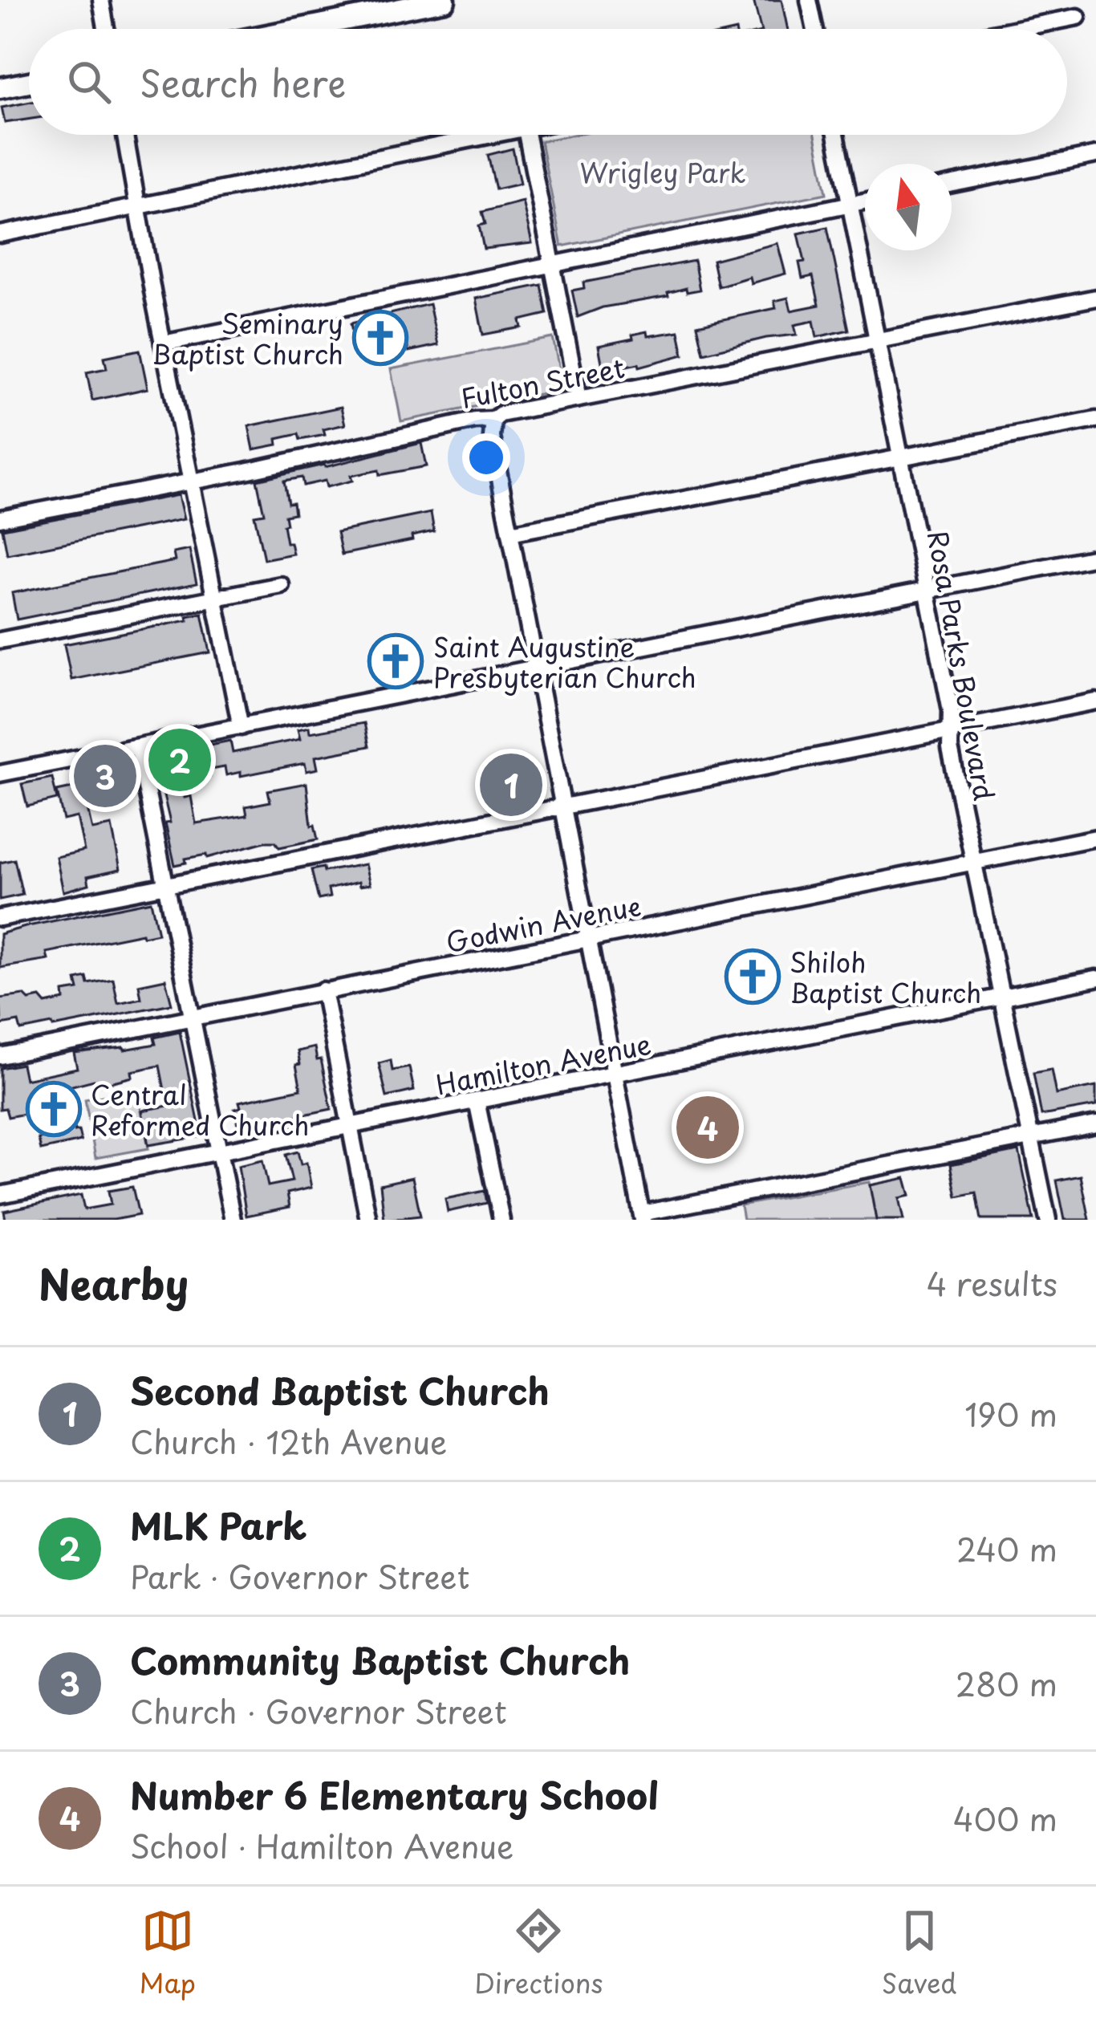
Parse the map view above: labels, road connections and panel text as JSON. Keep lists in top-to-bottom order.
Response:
{
  "streets": {
    "street": [
      "Fulton Street",
      "Rosa Parks Boulevard",
      "Godwin Avenue",
      "Hamilton Avenue"
    ]
  },
  "crossings": [
    ["Fulton Street", "Rosa Parks Boulevard"],
    ["Rosa Parks Boulevard", "Godwin Avenue"],
    ["Rosa Parks Boulevard", "Hamilton Avenue"]
  ],
  "parks": ["Wrigley Park"],
  "places": {
    "church": [
      "Seminary Baptist Church",
      "Saint Augustine Presbyterian Church",
      "Shiloh Baptist Church",
      "Central Reformed Church"
    ]
  },
  "north": "top",
  "page": {
    "search": "Search here",
    "pins": [
      "2",
      "3",
      "1",
      "4"
    ],
    "heading": ["Nearby", "4 results"],
    "list": [
      {
        "mark": "1",
        "name": "Second Baptist Church",
        "note": "Church · 12th Avenue",
        "value": "190 m"
      },
      {
        "mark": "2",
        "name": "MLK Park",
        "note": "Park · Governor Street",
        "value": "240 m"
      },
      {
        "mark": "3",
        "name": "Community Baptist Church",
        "note": "Church · Governor Street",
        "value": "280 m"
      },
      {
        "mark": "4",
        "name": "Number 6 Elementary School",
        "note": "School · Hamilton Avenue",
        "value": "400 m"
      }
    ],
    "nav": ["Map", "Directions", "Saved"]
  }
}
